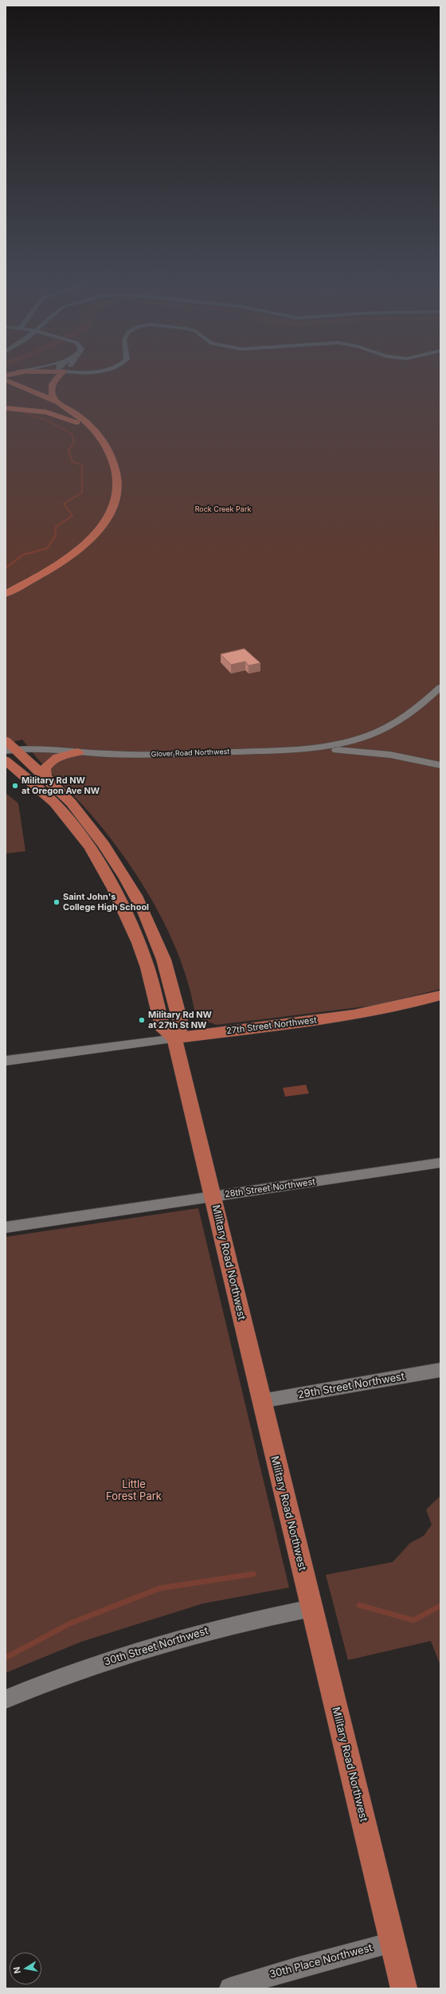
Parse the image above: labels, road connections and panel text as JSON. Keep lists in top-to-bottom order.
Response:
{
  "streets": {
    "main road": ["27th Street Northwest", "Military Road Northwest"],
    "street": [
      "Glover Road Northwest",
      "28th Street Northwest",
      "29th Street Northwest",
      "30th Street Northwest",
      "30th Place Northwest"
    ]
  },
  "crossings": [
    ["27th Street Northwest", "Military Road Northwest"],
    ["28th Street Northwest", "Military Road Northwest"],
    ["Military Road Northwest", "29th Street Northwest"],
    ["Military Road Northwest", "30th Street Northwest"],
    ["Military Road Northwest", "30th Place Northwest"]
  ],
  "parks": ["Rock Creek Park", "Little Forest Park"],
  "places": ["Military Rd NW at Oregon Ave NW", "Saint John's College High School", "Military Rd NW at 27th St NW"],
  "north": "left"
}
